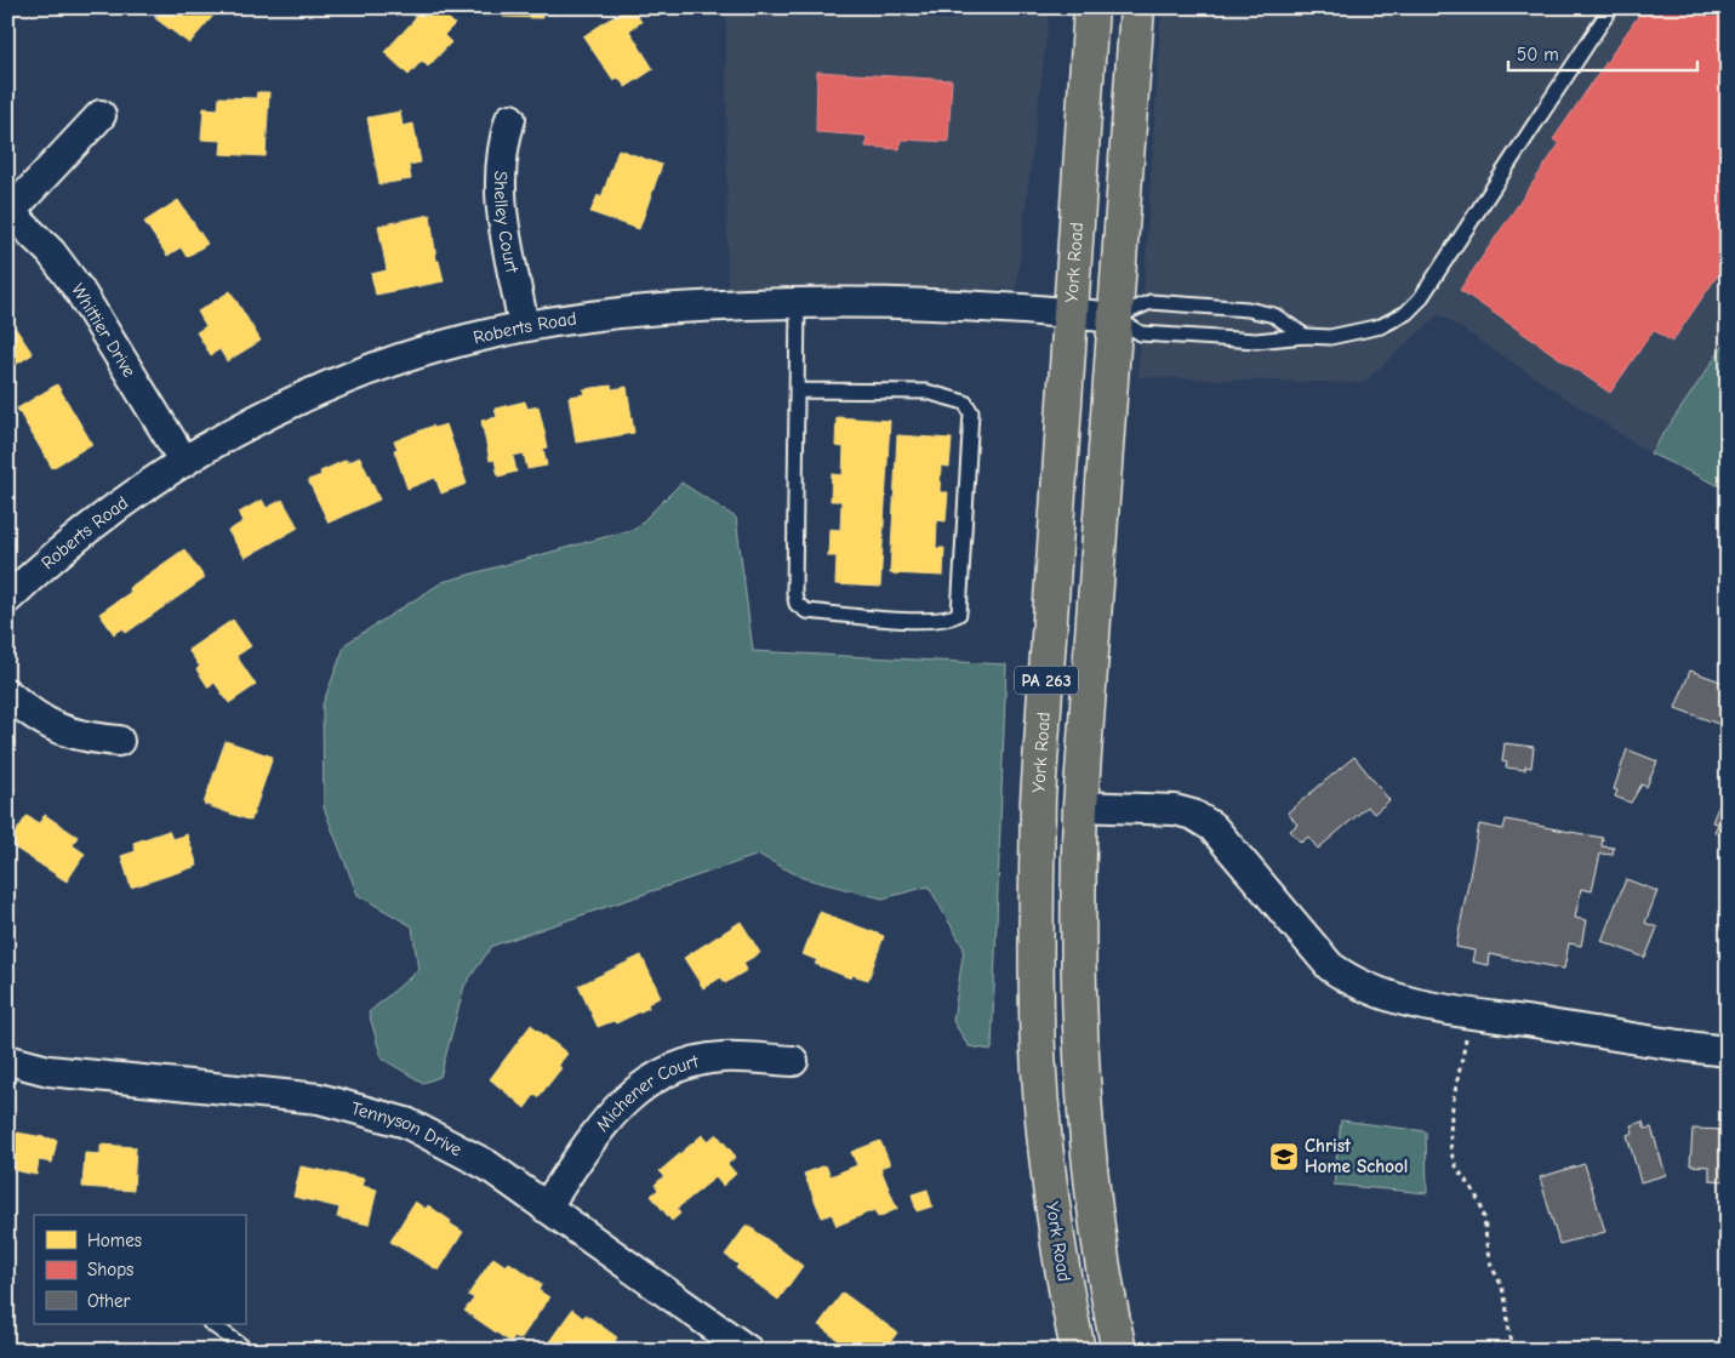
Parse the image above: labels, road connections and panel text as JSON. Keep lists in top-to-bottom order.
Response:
{
  "streets": {
    "highway": ["York Road", "PA 263"],
    "street": [
      "Shelley Court",
      "Roberts Road",
      "Whittier Drive",
      "Michener Court",
      "Tennyson Drive"
    ]
  },
  "crossings": [
    ["Shelley Court", "Roberts Road"],
    ["York Road", "Roberts Road"],
    ["Roberts Road", "Whittier Drive"],
    ["Roberts Road", "PA 263"],
    ["Michener Court", "Tennyson Drive"]
  ],
  "places": {
    "school or university": ["Christ Home School"]
  },
  "legend": ["Homes", "Shops", "Other"],
  "scale_bar": "50 m"
}
